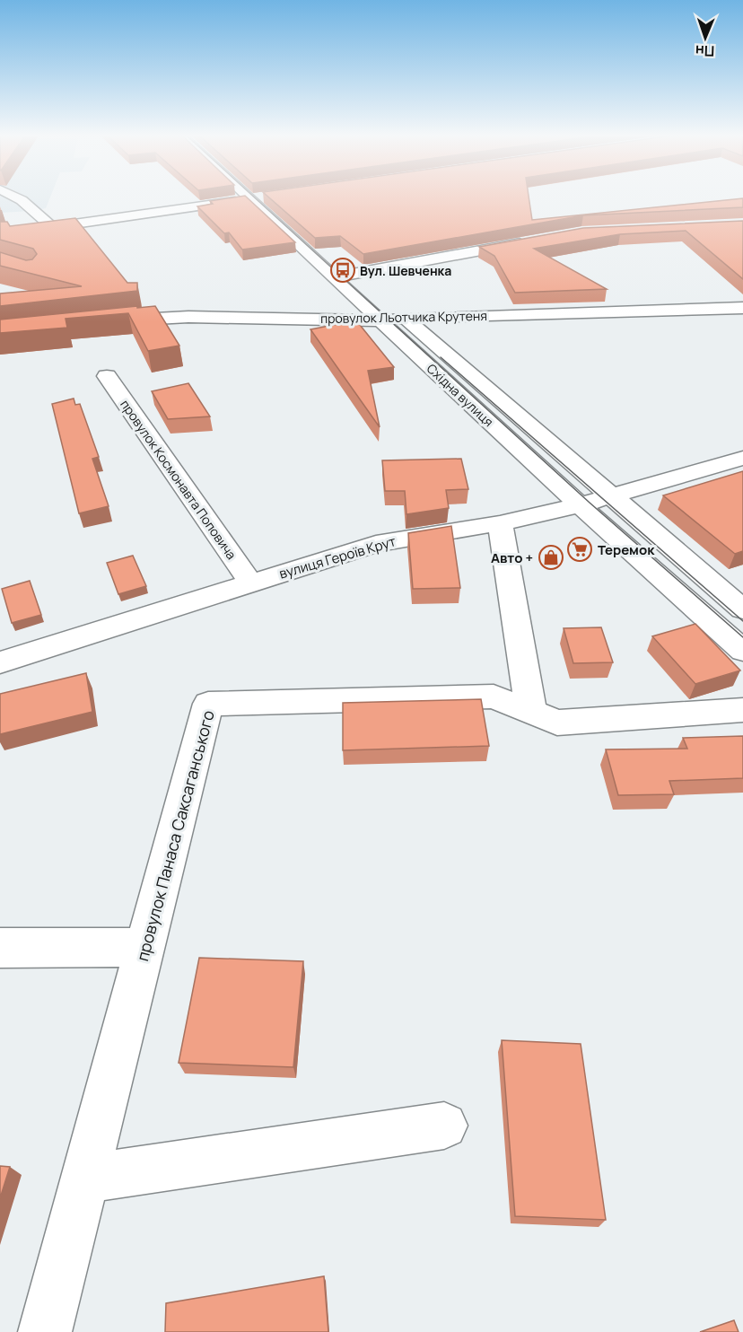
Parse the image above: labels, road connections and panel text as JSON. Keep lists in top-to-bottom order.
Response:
{
  "streets": {
    "street": [
      "провулок Льотчика Крутеня",
      "Східна вулиця",
      "провулок Космонавта Поповича",
      "вулиця Героїв Крут",
      "провулок Панаса Саксаганського"
    ]
  },
  "crossings": [
    ["провулок Льотчика Крутеня", "Східна вулиця"],
    ["Східна вулиця", "вулиця Героїв Крут"],
    ["провулок Космонавта Поповича", "вулиця Героїв Крут"]
  ],
  "places": {
    "bus stop": ["Вул. Шевченка"],
    "supermarket": ["Теремок"],
    "shop": ["Авто +"]
  },
  "north": "bottom"
}
